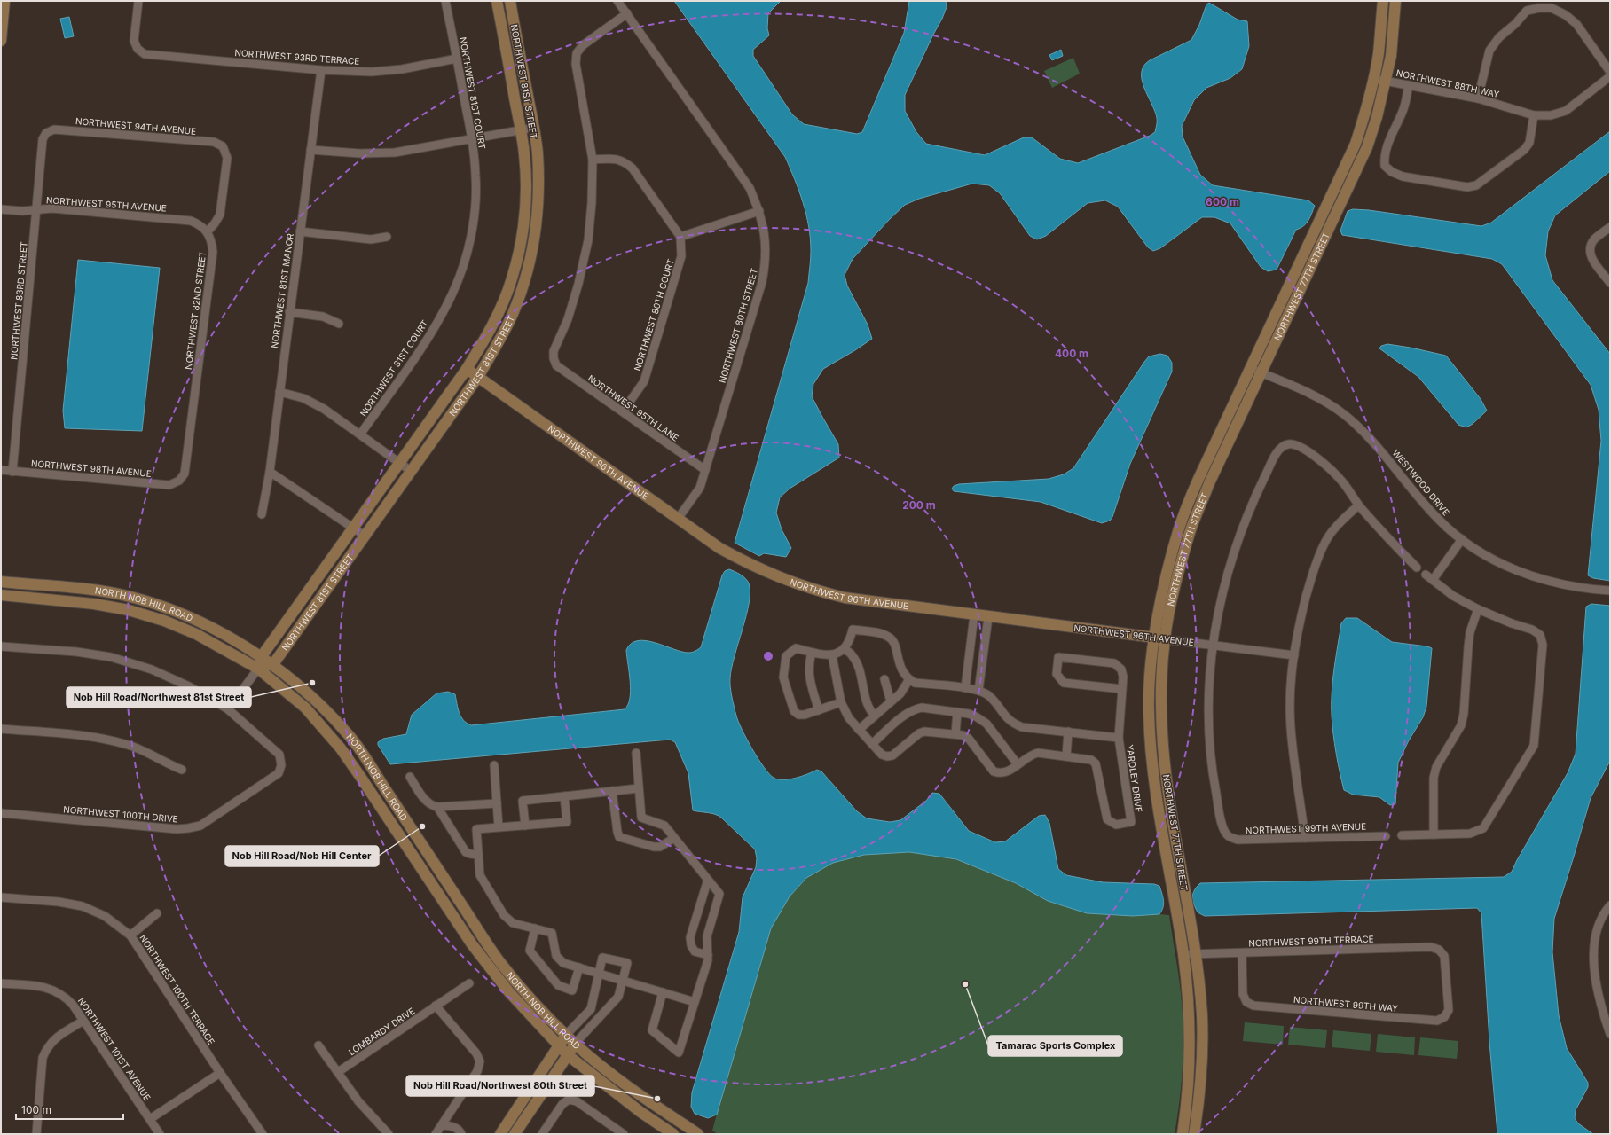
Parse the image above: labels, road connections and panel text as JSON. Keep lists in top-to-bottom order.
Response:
{
  "streets": {
    "street": [
      "NORTHWEST 93RD TERRACE",
      "NORTHWEST 81ST STREET",
      "NORTHWEST 88TH WAY",
      "NORTHWEST 81ST COURT",
      "NORTHWEST 94TH AVENUE",
      "NORTHWEST 95TH AVENUE",
      "NORTHWEST 77TH STREET",
      "NORTHWEST 81ST MANOR",
      "NORTHWEST 83RD STREET",
      "NORTHWEST 82ND STREET",
      "NORTHWEST 80TH COURT",
      "NORTHWEST 80TH STREET",
      "NORTHWEST 95TH LANE",
      "NORTHWEST 96TH AVENUE",
      "NORTHWEST 98TH AVENUE",
      "WESTWOOD DRIVE",
      "NORTH NOB HILL ROAD",
      "YARDLEY DRIVE",
      "NORTHWEST 100TH DRIVE",
      "NORTHWEST 99TH AVENUE",
      "NORTHWEST 99TH TERRACE",
      "NORTHWEST 100TH TERRACE",
      "NORTHWEST 99TH WAY",
      "LOMBARDY DRIVE",
      "NORTHWEST 101ST AVENUE"
    ]
  },
  "crossings": [
    ["NORTHWEST 93RD TERRACE", "NORTHWEST 81ST COURT"],
    ["NORTHWEST 93RD TERRACE", "NORTHWEST 81ST MANOR"],
    ["NORTHWEST 81ST STREET", "NORTHWEST 96TH AVENUE"],
    ["NORTHWEST 81ST STREET", "NORTH NOB HILL ROAD"],
    ["NORTHWEST 81ST STREET", "NORTHWEST 100TH DRIVE"],
    ["NORTHWEST 88TH WAY", "NORTHWEST 77TH STREET"],
    ["NORTHWEST 94TH AVENUE", "NORTHWEST 95TH AVENUE"],
    ["NORTHWEST 94TH AVENUE", "NORTHWEST 83RD STREET"],
    ["NORTHWEST 94TH AVENUE", "NORTHWEST 82ND STREET"],
    ["NORTHWEST 95TH AVENUE", "NORTHWEST 83RD STREET"],
    ["NORTHWEST 95TH AVENUE", "NORTHWEST 82ND STREET"],
    ["NORTHWEST 77TH STREET", "NORTHWEST 96TH AVENUE"],
    ["NORTHWEST 77TH STREET", "WESTWOOD DRIVE"],
    ["NORTHWEST 77TH STREET", "NORTHWEST 99TH TERRACE"],
    ["NORTHWEST 83RD STREET", "NORTHWEST 98TH AVENUE"],
    ["NORTHWEST 82ND STREET", "NORTHWEST 98TH AVENUE"],
    ["NORTHWEST 80TH COURT", "NORTHWEST 95TH LANE"],
    ["NORTHWEST 80TH STREET", "NORTHWEST 95TH LANE"],
    ["NORTHWEST 80TH STREET", "NORTHWEST 96TH AVENUE"],
    ["NORTHWEST 96TH AVENUE", "NORTHWEST 99TH AVENUE"],
    ["NORTHWEST 99TH TERRACE", "NORTHWEST 99TH WAY"]
  ],
  "places": [
    "Nob Hill Road/Northwest 81st Street",
    "Nob Hill Road/Nob Hill Center",
    "Tamarac Sports Complex",
    "Nob Hill Road/Northwest 80th Street"
  ],
  "scale_bar": "100 m",
  "rings": ["600 m", "400 m", "200 m"]
}
